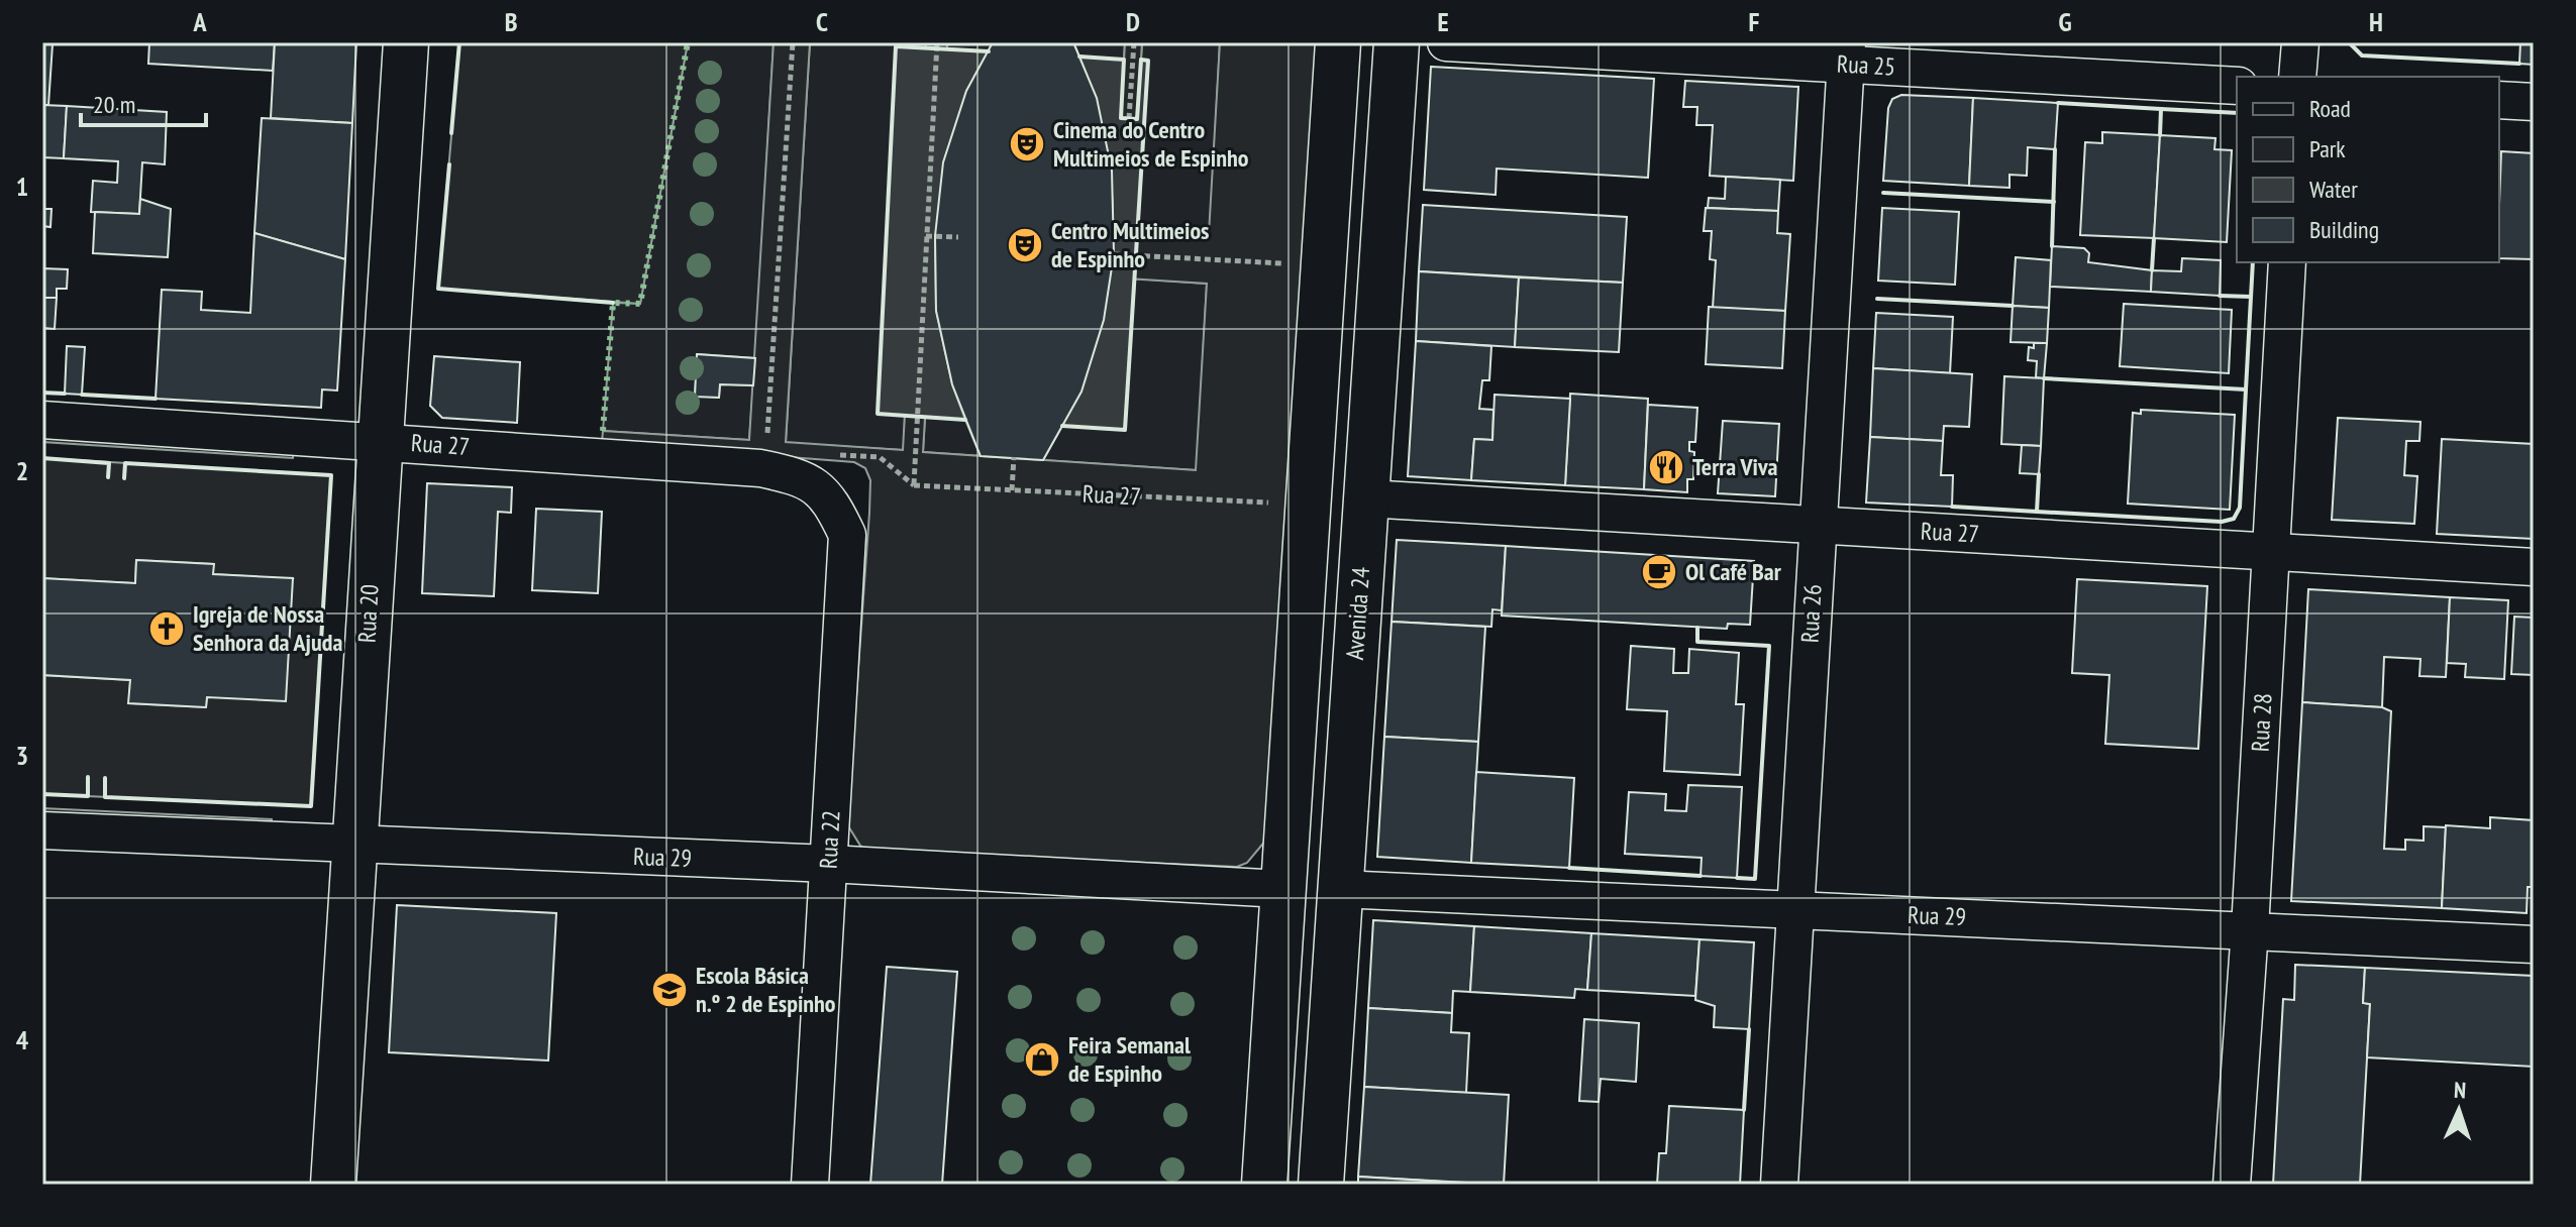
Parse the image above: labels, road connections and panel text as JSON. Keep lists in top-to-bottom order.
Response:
{
  "streets": {
    "main road": ["Rua 20", "Avenida 24"],
    "street": [
      "Rua 25",
      "Rua 27",
      "Rua 26",
      "Rua 28",
      "Rua 22",
      "Rua 29"
    ]
  },
  "crossings": [
    ["Rua 25", "Rua 26"],
    ["Rua 27", "Rua 20"],
    ["Rua 27", "Avenida 24"],
    ["Rua 27", "Rua 26"],
    ["Rua 27", "Rua 28"],
    ["Rua 27", "Rua 22"],
    ["Rua 20", "Rua 29"],
    ["Avenida 24", "Rua 29"],
    ["Rua 26", "Rua 29"],
    ["Rua 28", "Rua 29"],
    ["Rua 22", "Rua 29"]
  ],
  "places": {
    "theatre": ["Cinema do Centro Multimeios de Espinho", "Centro Multimeios de Espinho"],
    "restaurant": ["Terra Viva"],
    "cafe": ["Ol Café Bar"],
    "church": ["Igreja de Nossa Senhora da Ajuda"],
    "school or university": ["Escola Básica n.º 2 de Espinho"],
    "shop": ["Feira Semanal de Espinho"]
  },
  "legend": [
    "Road",
    "Park",
    "Water",
    "Building"
  ],
  "scale_bar": "20 m",
  "north": "top",
  "grid": {
    "columns": [
      "A",
      "B",
      "C",
      "D",
      "E",
      "F",
      "G",
      "H"
    ],
    "rows": [
      "1",
      "2",
      "3",
      "4"
    ]
  }
}
